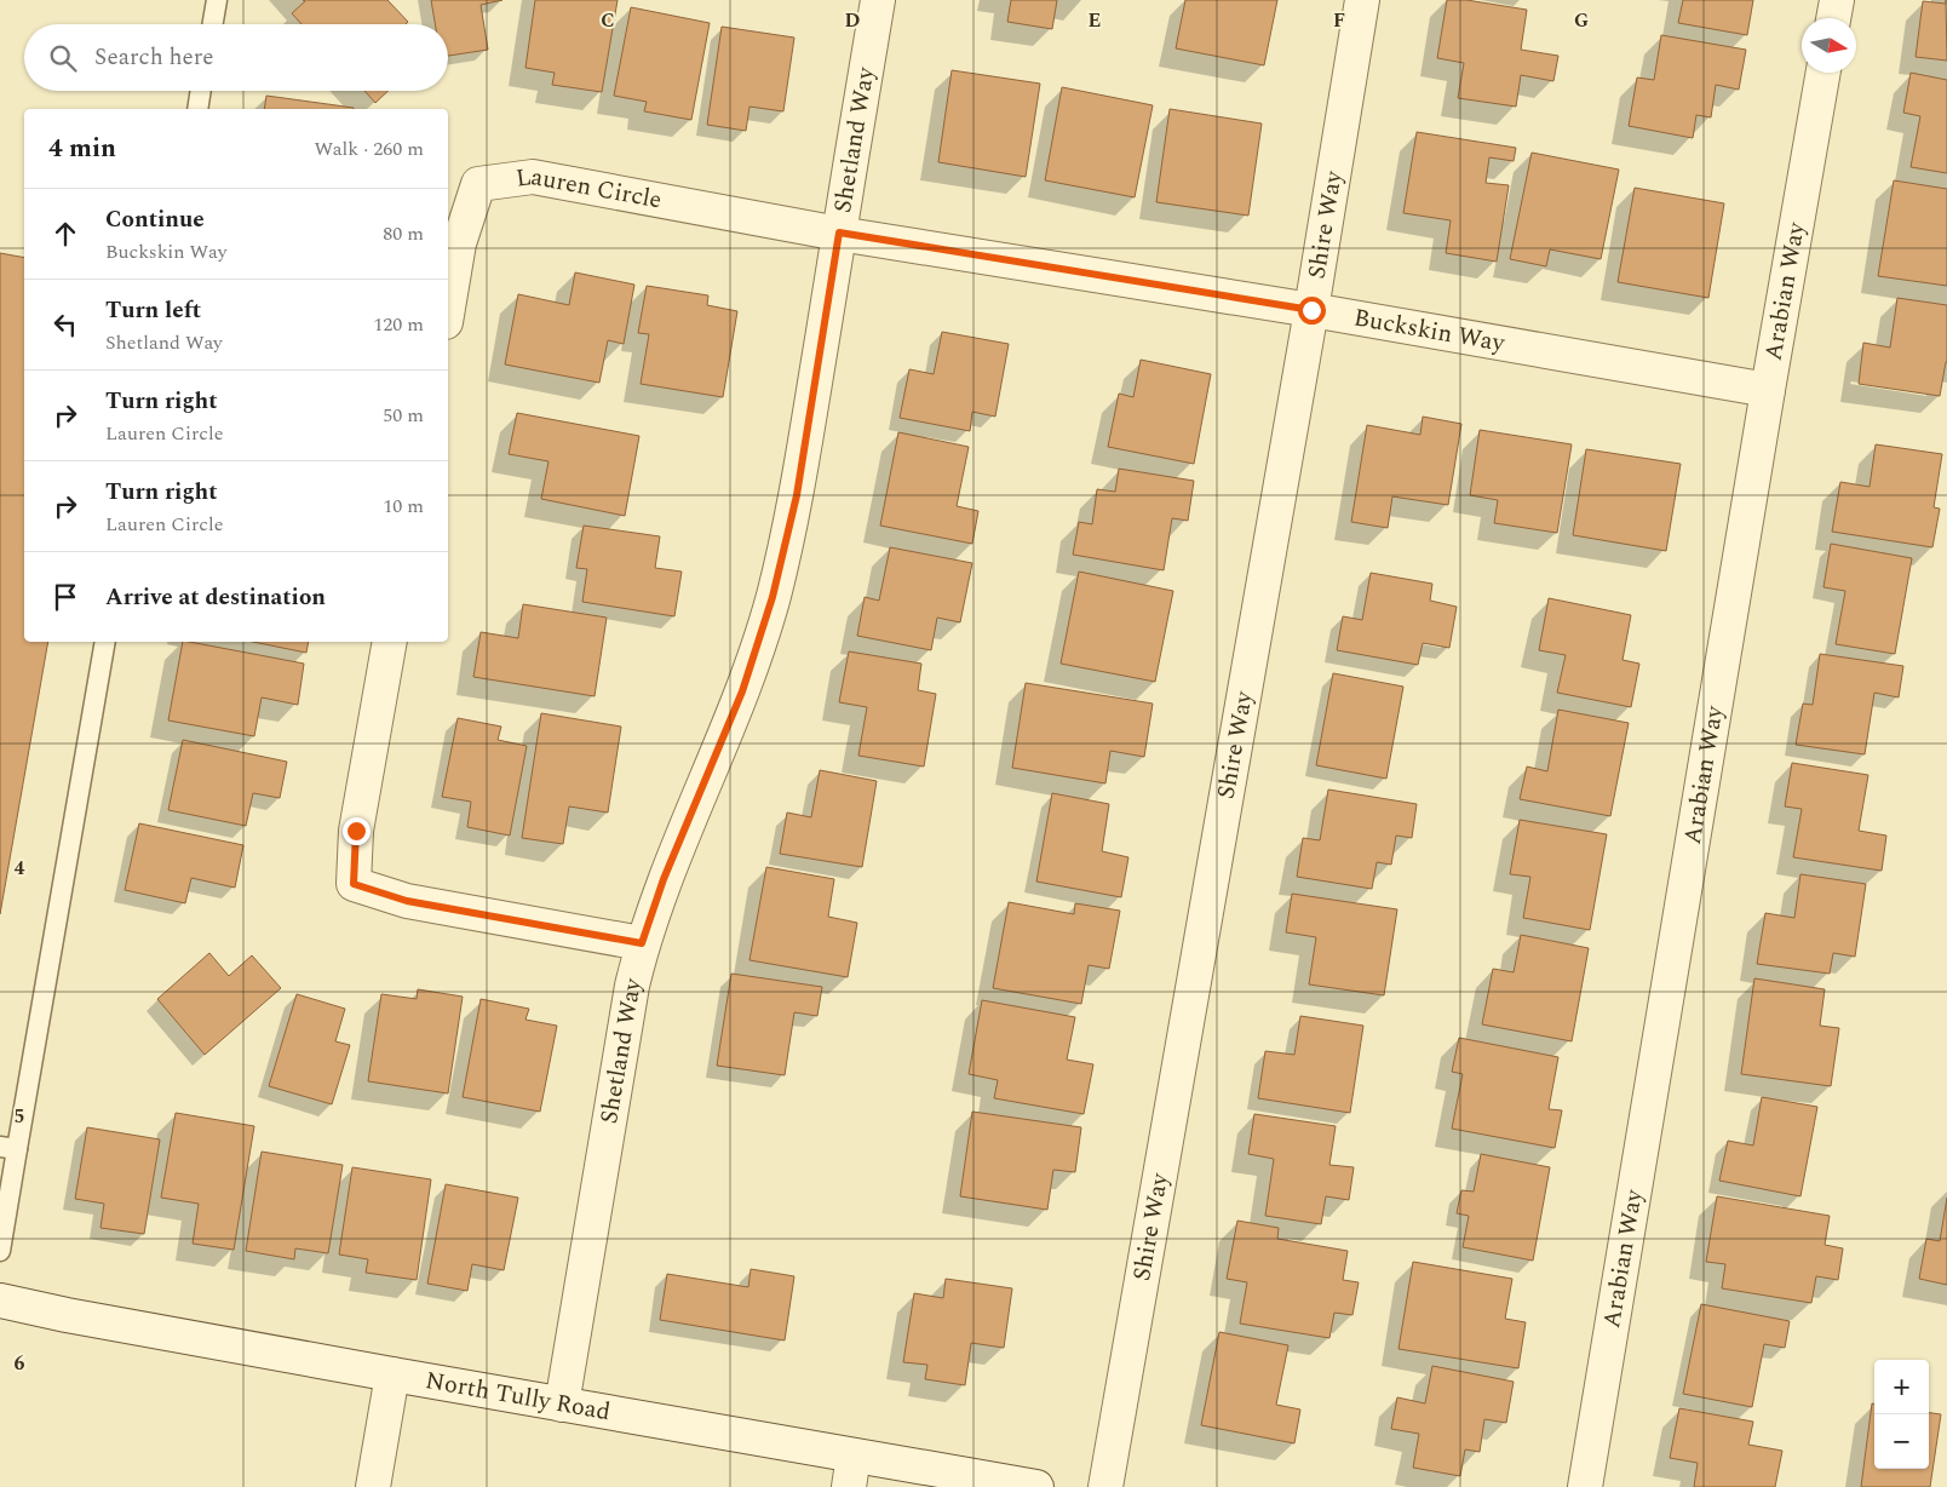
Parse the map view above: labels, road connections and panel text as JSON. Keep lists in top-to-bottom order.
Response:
{
  "streets": {
    "street": [
      "Shetland Way",
      "Lauren Circle",
      "Shire Way",
      "Arabian Way",
      "Buckskin Way",
      "North Tully Road"
    ]
  },
  "crossings": [
    ["Shetland Way", "Lauren Circle"],
    ["Shetland Way", "Buckskin Way"],
    ["Shetland Way", "North Tully Road"],
    ["Lauren Circle", "Buckskin Way"],
    ["Shire Way", "Buckskin Way"],
    ["Arabian Way", "Buckskin Way"]
  ],
  "north": "right",
  "page": {
    "search": "Search here",
    "heading": ["4 min", "Walk · 260 m"],
    "list": [
      ["Continue", "Buckskin Way", "80 m"],
      ["Turn left", "Shetland Way", "120 m"],
      ["Turn right", "Lauren Circle", "50 m"],
      ["Turn right", "Lauren Circle", "10 m"],
      "Arrive at destination"
    ],
    "map_buttons": ["+", "−"]
  },
  "grid": {
    "columns": [
      "C",
      "D",
      "E",
      "F",
      "G"
    ],
    "rows": ["4", "5", "6"]
  }
}
